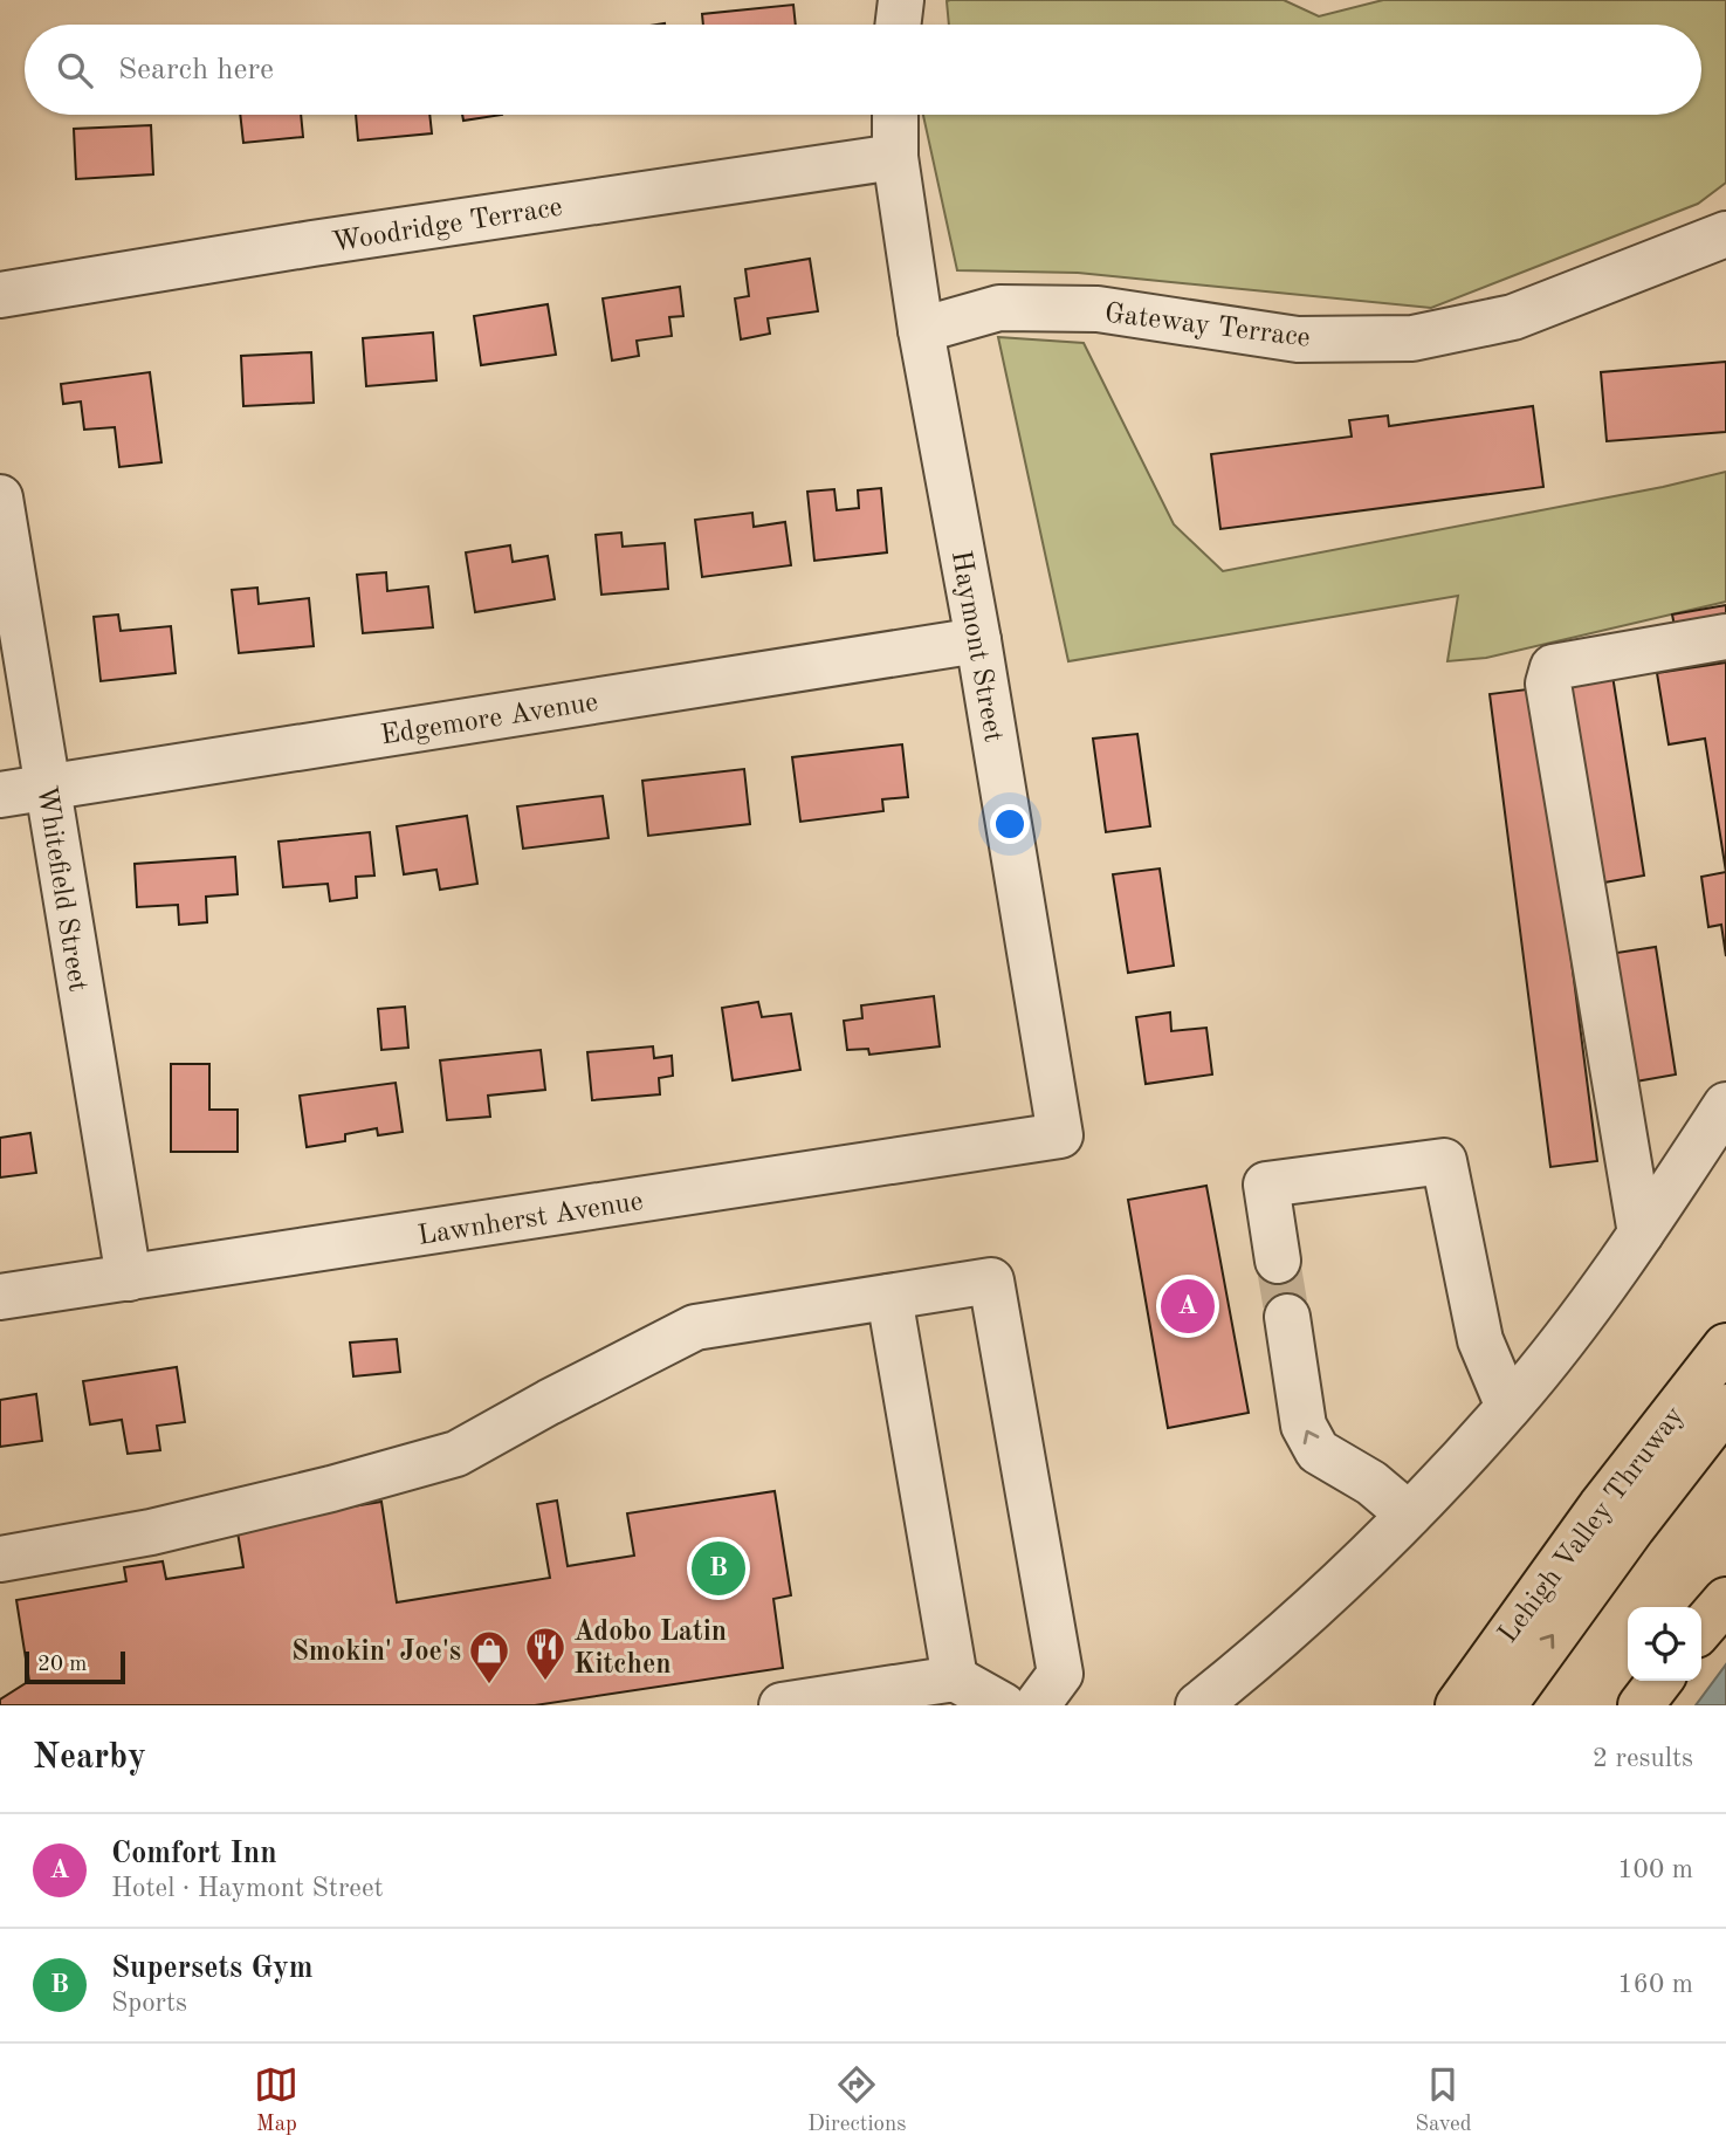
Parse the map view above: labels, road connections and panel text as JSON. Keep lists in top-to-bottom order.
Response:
{
  "streets": {
    "main road": ["Lehigh Valley Thruway"],
    "street": [
      "Woodridge Terrace",
      "Gateway Terrace",
      "Haymont Street",
      "Edgemore Avenue",
      "Whitefield Street",
      "Lawnherst Avenue"
    ]
  },
  "crossings": [
    ["Woodridge Terrace", "Haymont Street"],
    ["Gateway Terrace", "Haymont Street"],
    ["Haymont Street", "Edgemore Avenue"],
    ["Haymont Street", "Lawnherst Avenue"],
    ["Edgemore Avenue", "Whitefield Street"],
    ["Whitefield Street", "Lawnherst Avenue"]
  ],
  "places": {
    "restaurant": ["Adobo Latin Kitchen"],
    "shop": ["Smokin' Joe's"]
  },
  "scale_bar": "20 m",
  "page": {
    "search": "Search here",
    "pins": ["A", "B"],
    "scale": "20 m",
    "heading": ["Nearby", "2 results"],
    "list": [
      {
        "mark": "A",
        "name": "Comfort Inn",
        "note": "Hotel · Haymont Street",
        "value": "100 m"
      },
      {
        "mark": "B",
        "name": "Supersets Gym",
        "note": "Sports",
        "value": "160 m"
      }
    ],
    "nav": ["Map", "Directions", "Saved"]
  }
}
